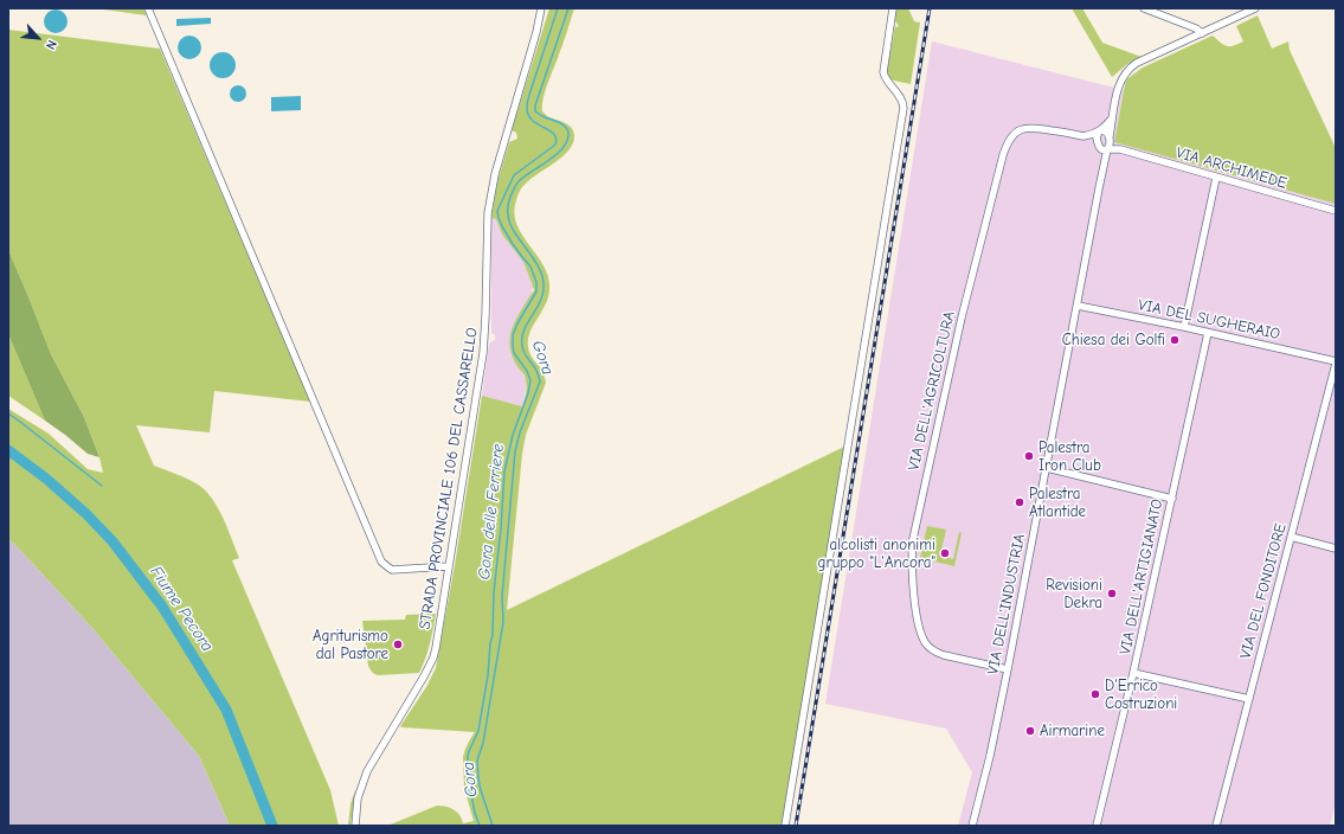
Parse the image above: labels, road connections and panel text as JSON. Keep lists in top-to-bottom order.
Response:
{
  "streets": {
    "street": [
      "VIA ARCHIMEDE",
      "VIA DEL SUGHERAIO",
      "VIA DELL'AGRICOLTURA",
      "STRADA PROVINCIALE 106 DEL CASSARELLO",
      "VIA DELL'ARTIGIANATO",
      "VIA DEL FONDITORE",
      "VIA DELL'INDUSTRIA"
    ]
  },
  "crossings": [
    ["VIA ARCHIMEDE", "VIA DELL'AGRICOLTURA"],
    ["VIA ARCHIMEDE", "VIA DELL'INDUSTRIA"],
    ["VIA DEL SUGHERAIO", "VIA DELL'ARTIGIANATO"],
    ["VIA DEL SUGHERAIO", "VIA DEL FONDITORE"],
    ["VIA DEL SUGHERAIO", "VIA DELL'INDUSTRIA"],
    ["VIA DELL'AGRICOLTURA", "VIA DELL'INDUSTRIA"]
  ],
  "water": ["Gora", "Gora delle Ferriere", "Fiume Pecora"],
  "places": [
    "Chiesa dei Golfi",
    "Palestra Iron Club",
    "Palestra Atlantide",
    "alcolisti anonimi gruppo \"L'Ancora\"",
    "Revisioni Dekra",
    "Agriturismo dal Pastore",
    "D'Errico Costruzioni",
    "Airmarine"
  ],
  "north": "bottom right"
}
